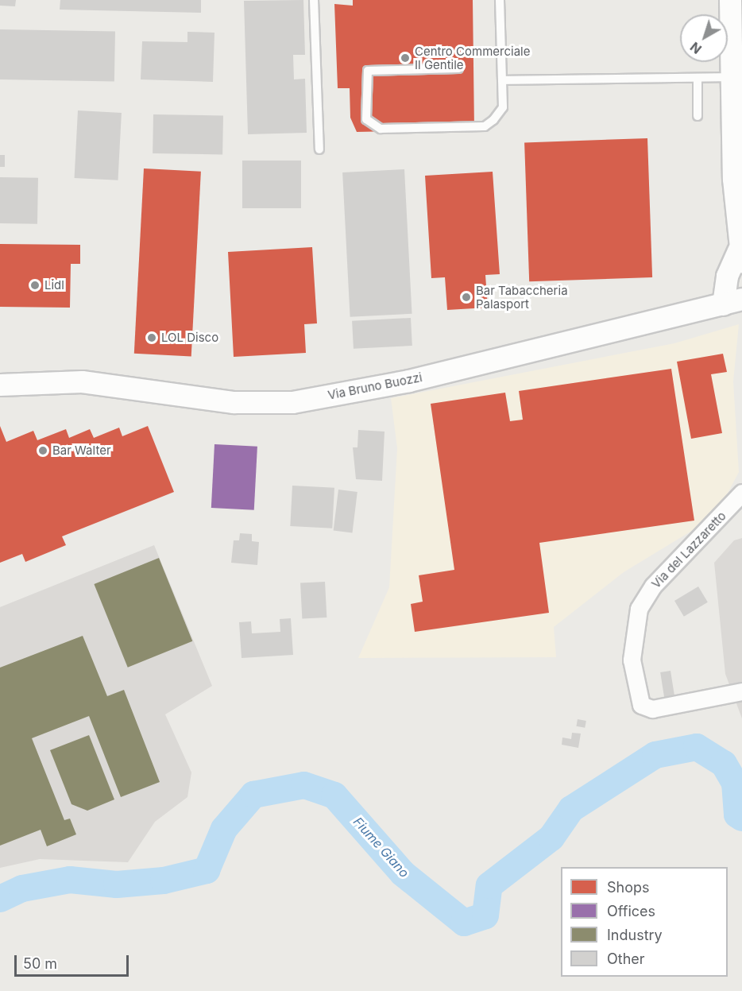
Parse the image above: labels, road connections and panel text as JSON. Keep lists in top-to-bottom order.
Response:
{
  "streets": {
    "street": ["Via Bruno Buozzi", "Via del Lazzaretto"]
  },
  "water": ["Fiume Giano"],
  "places": [
    "Centro Commerciale Il Gentile",
    "Lidl",
    "Bar Tabaccheria Palasport",
    "LOL Disco",
    "Bar Walter"
  ],
  "legend": [
    "Shops",
    "Offices",
    "Industry",
    "Other"
  ],
  "scale_bar": "50 m",
  "north": "bottom left"
}
